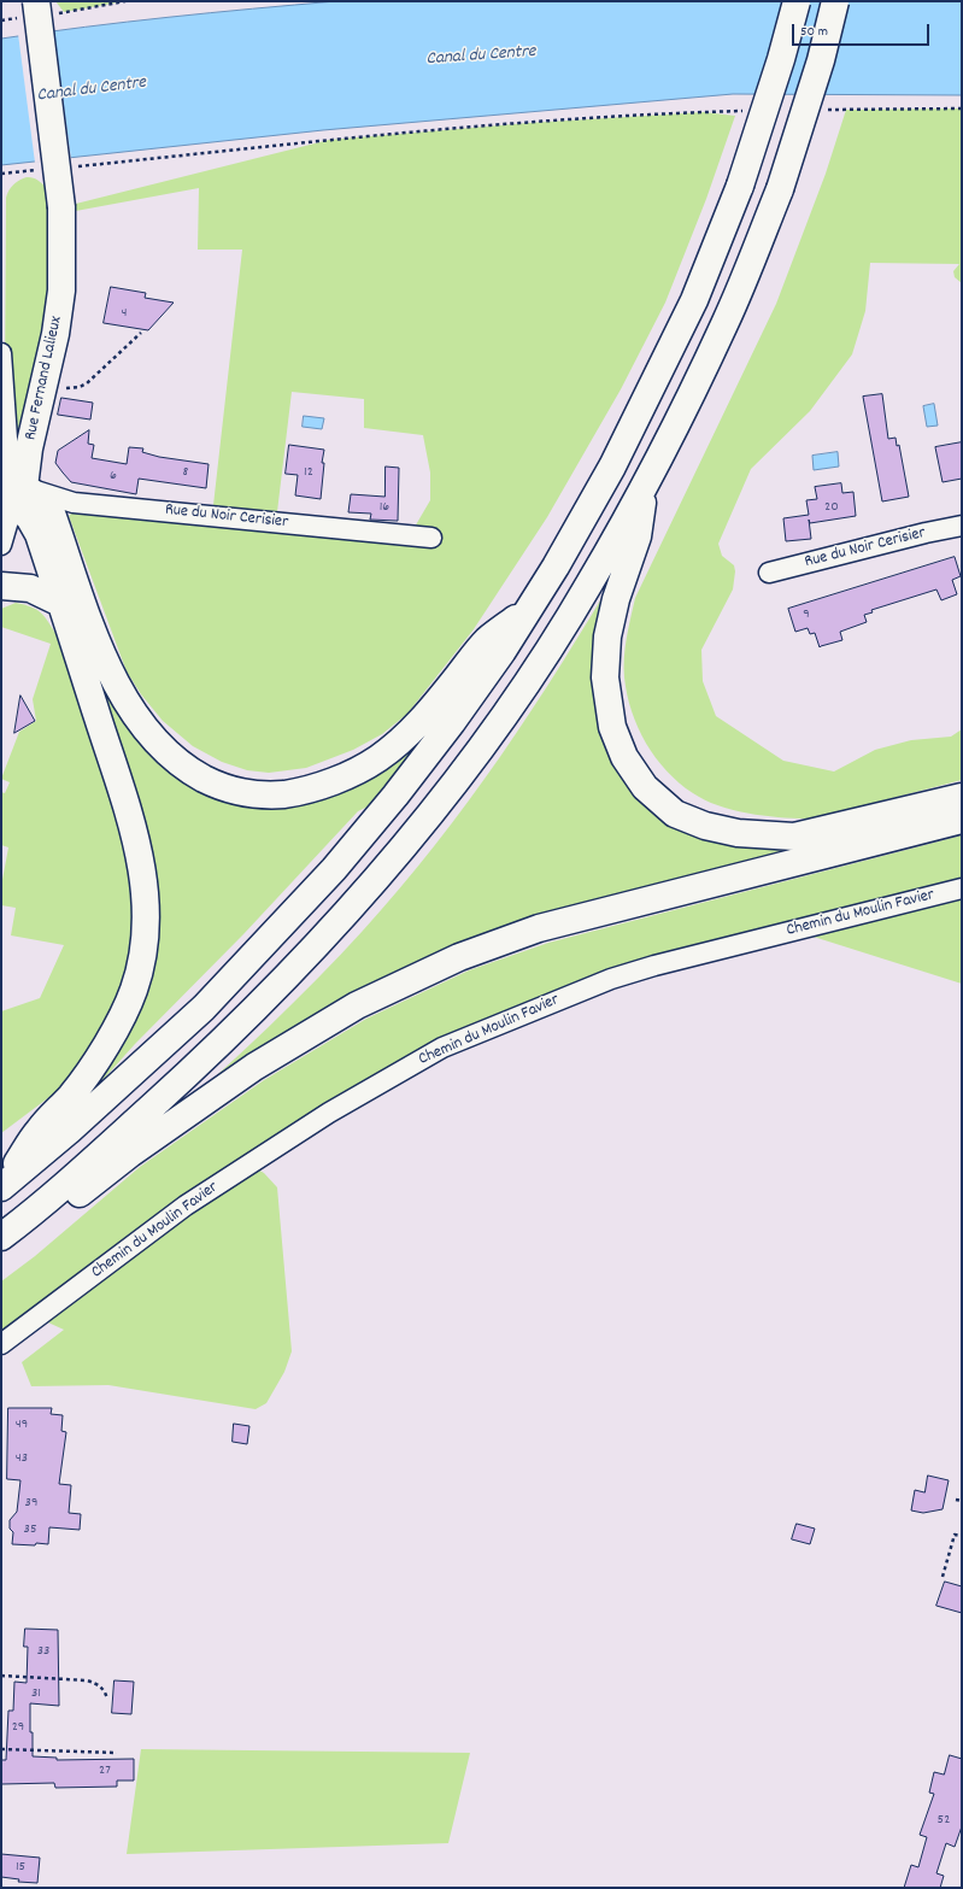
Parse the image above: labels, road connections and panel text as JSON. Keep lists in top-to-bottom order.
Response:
{
  "streets": {
    "main road": ["Rue Fernand Lalieux"],
    "street": ["Rue du Noir Cerisier", "Chemin du Moulin Favier"]
  },
  "crossings": [
    ["Rue Fernand Lalieux", "Rue du Noir Cerisier"]
  ],
  "water": ["Canal du Centre"],
  "house_numbers": [
    "4",
    "8",
    "12",
    "6",
    "16",
    "20",
    "9",
    "49",
    "43",
    "39",
    "35",
    "33",
    "31",
    "29",
    "27",
    "52",
    "15"
  ],
  "scale_bar": "50 m"
}
